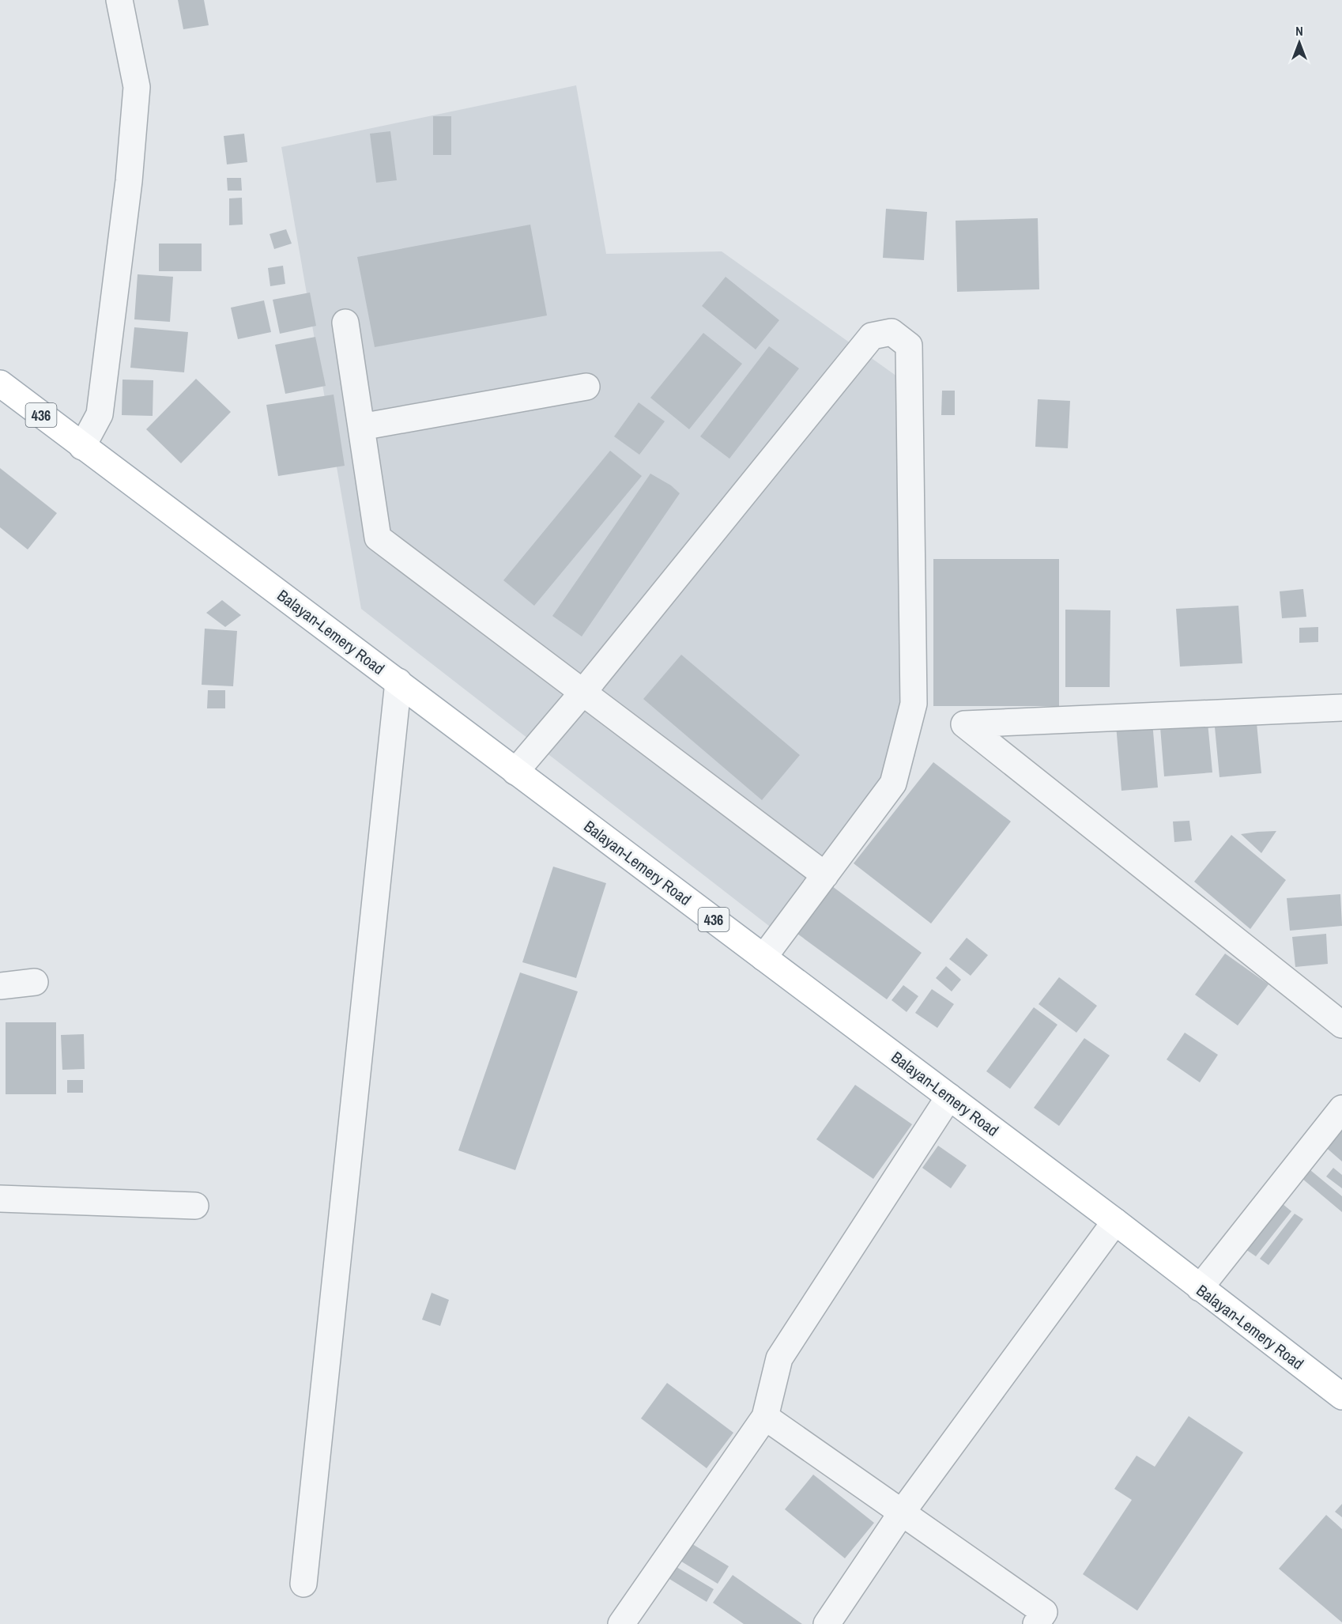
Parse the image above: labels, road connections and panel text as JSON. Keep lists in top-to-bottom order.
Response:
{
  "streets": {
    "main road": ["436", "Balayan-Lemery Road"]
  },
  "north": "top"
}
